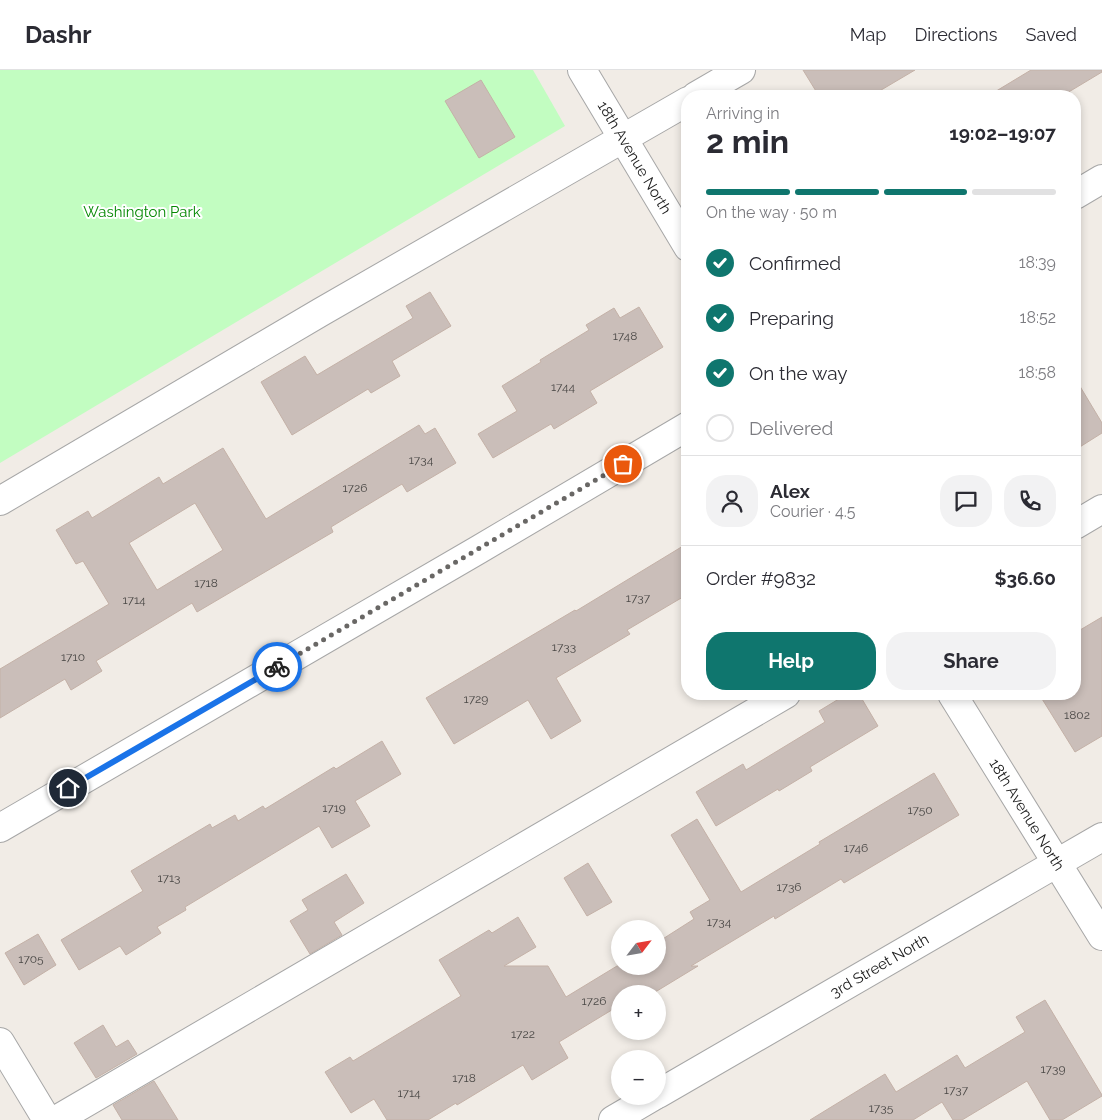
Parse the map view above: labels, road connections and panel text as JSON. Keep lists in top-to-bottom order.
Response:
{
  "streets": {
    "street": ["18th Avenue North", "3rd Street North"]
  },
  "crossings": [
    ["18th Avenue North", "3rd Street North"]
  ],
  "parks": ["Washington Park"],
  "house_numbers": [
    "1748",
    "1744",
    "1734",
    "1726",
    "1718",
    "1737",
    "1714",
    "1733",
    "1710",
    "1729",
    "1802",
    "1719",
    "1750",
    "1746",
    "1713",
    "1736",
    "1734",
    "1705",
    "1726",
    "1722",
    "1739",
    "1718",
    "1737",
    "1714",
    "1735"
  ],
  "north": "top right",
  "page": {
    "header": "Dashr",
    "nav": ["Map", "Directions", "Saved"],
    "heading": ["2 min", "Arriving in", "19:02–19:07"],
    "panel": [
      "Alex",
      "Courier · 4.5",
      "Order #9832",
      "$36.60"
    ],
    "bar": "On the way · 50 m",
    "list": [
      ["Confirmed", "18:39"],
      ["Preparing", "18:52"],
      ["On the way", "18:58"],
      "Delivered"
    ],
    "buttons": ["Help", "Share"],
    "map_buttons": ["+", "−"]
  }
}
